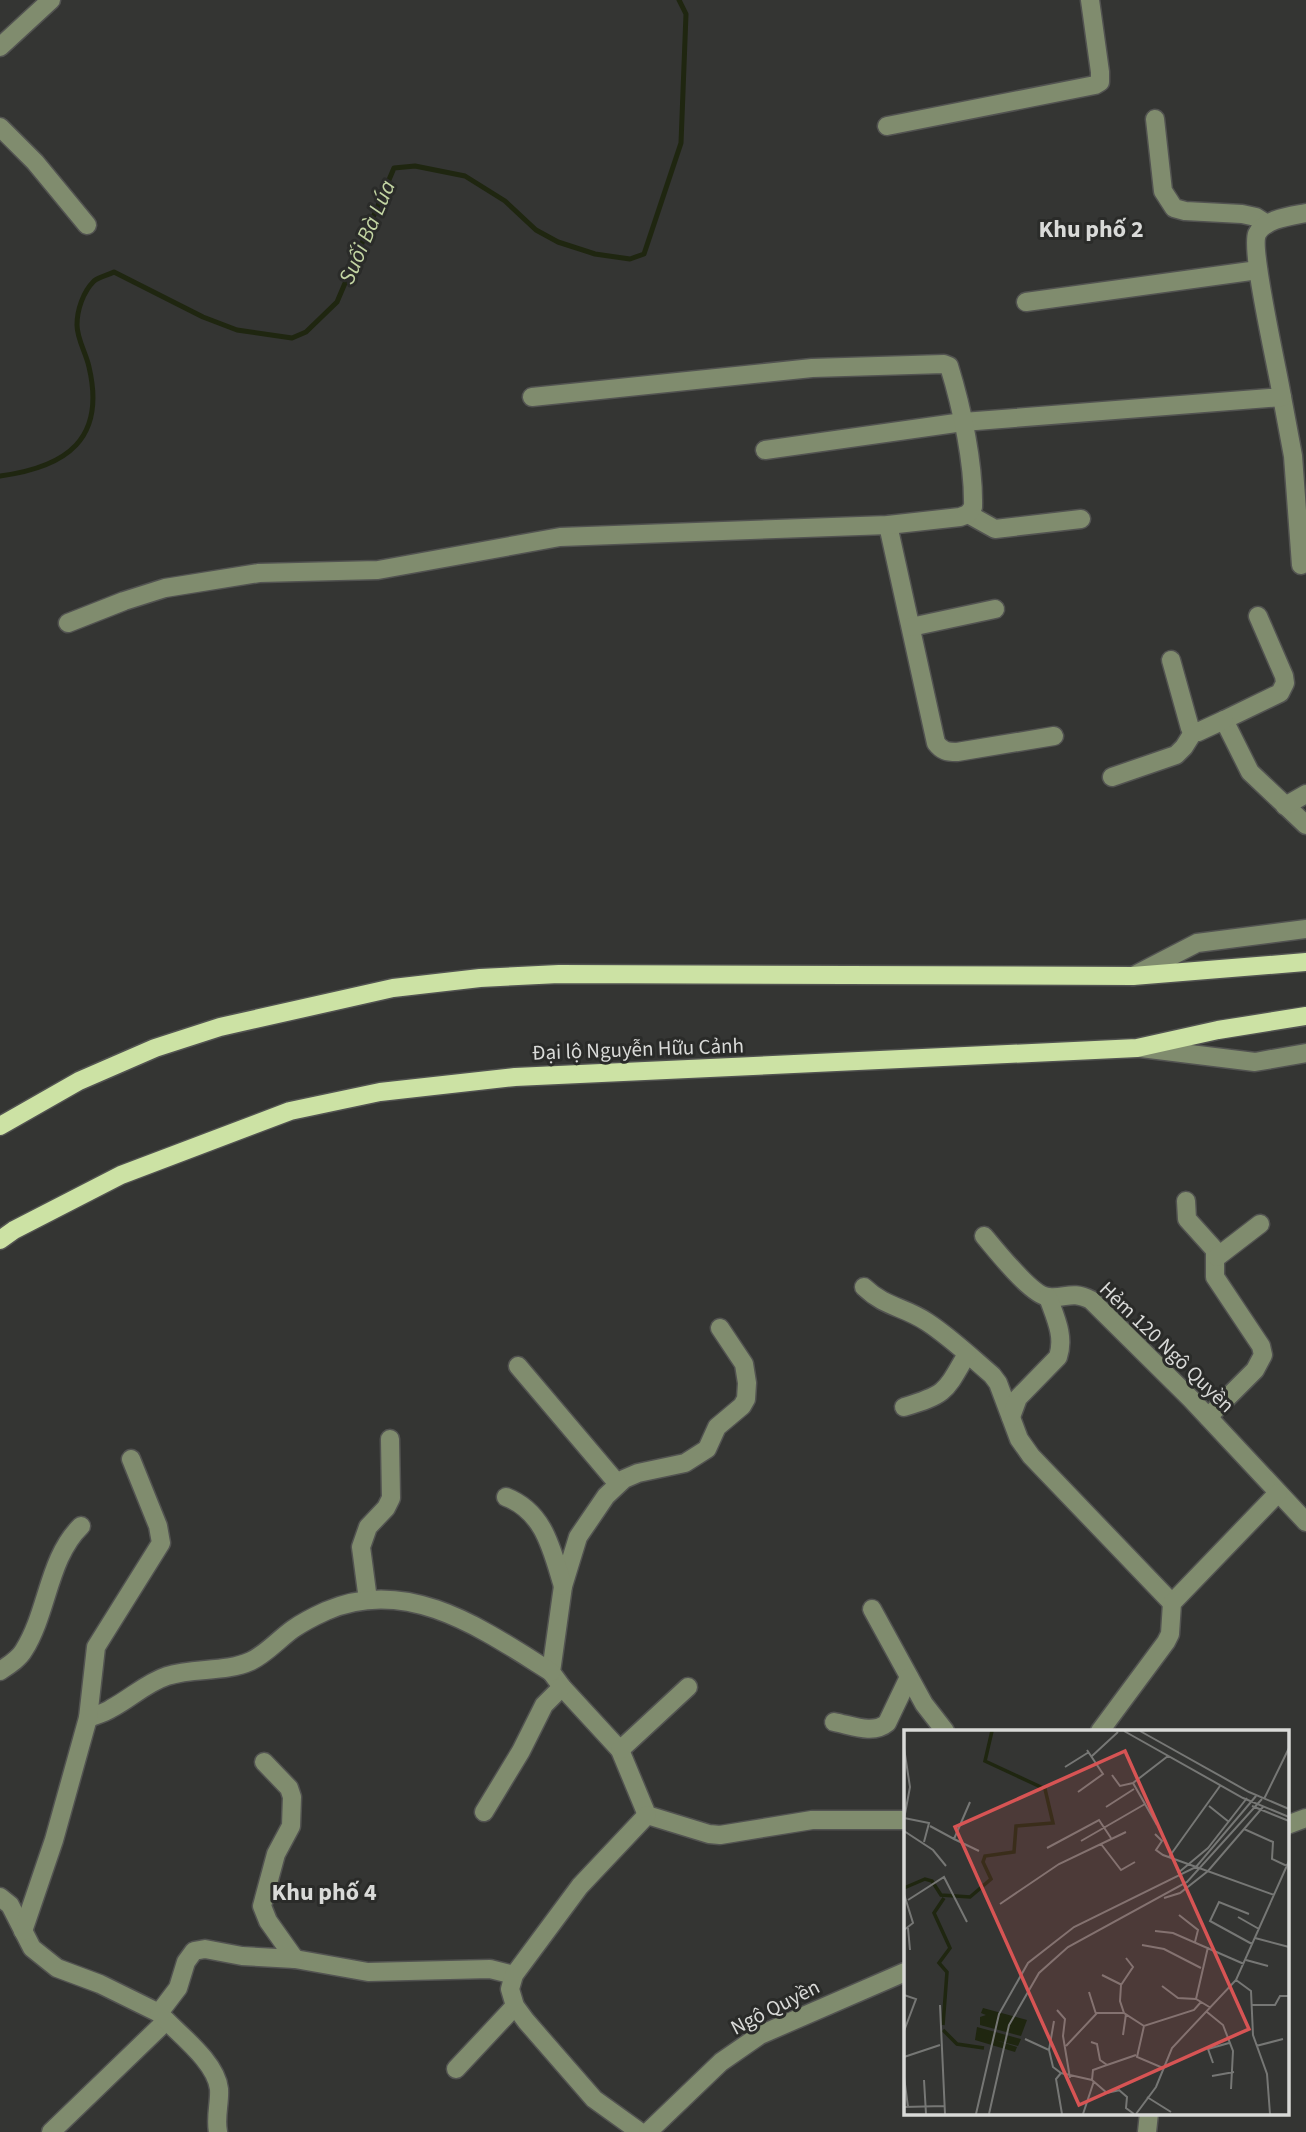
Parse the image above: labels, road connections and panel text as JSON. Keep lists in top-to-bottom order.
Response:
{
  "streets": {
    "main road": ["Đại lộ Nguyễn Hữu Cảnh"],
    "street": ["Hẻm 120 Ngô Quyền", "Ngô Quyền"]
  },
  "districts": ["Khu phố 2", "Khu phố 4"],
  "water": ["Suối Bà Lúa"]
}
